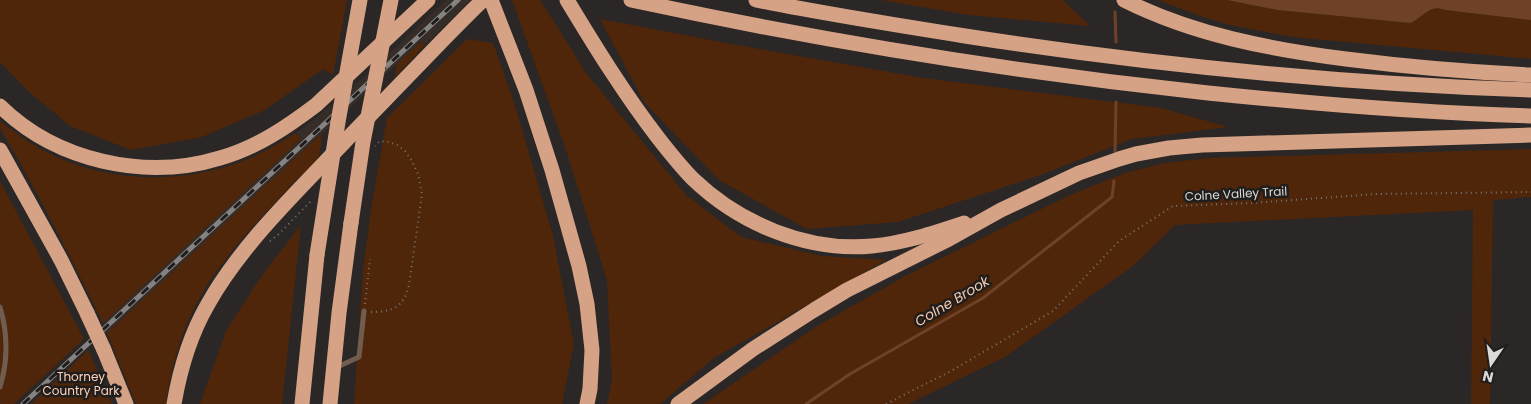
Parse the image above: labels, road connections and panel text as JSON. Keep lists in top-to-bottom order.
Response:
{
  "streets": {
    "path": ["Colne Valley Trail"]
  },
  "water": ["Colne Brook"],
  "parks": ["Thorney Country Park"],
  "north": "bottom"
}
